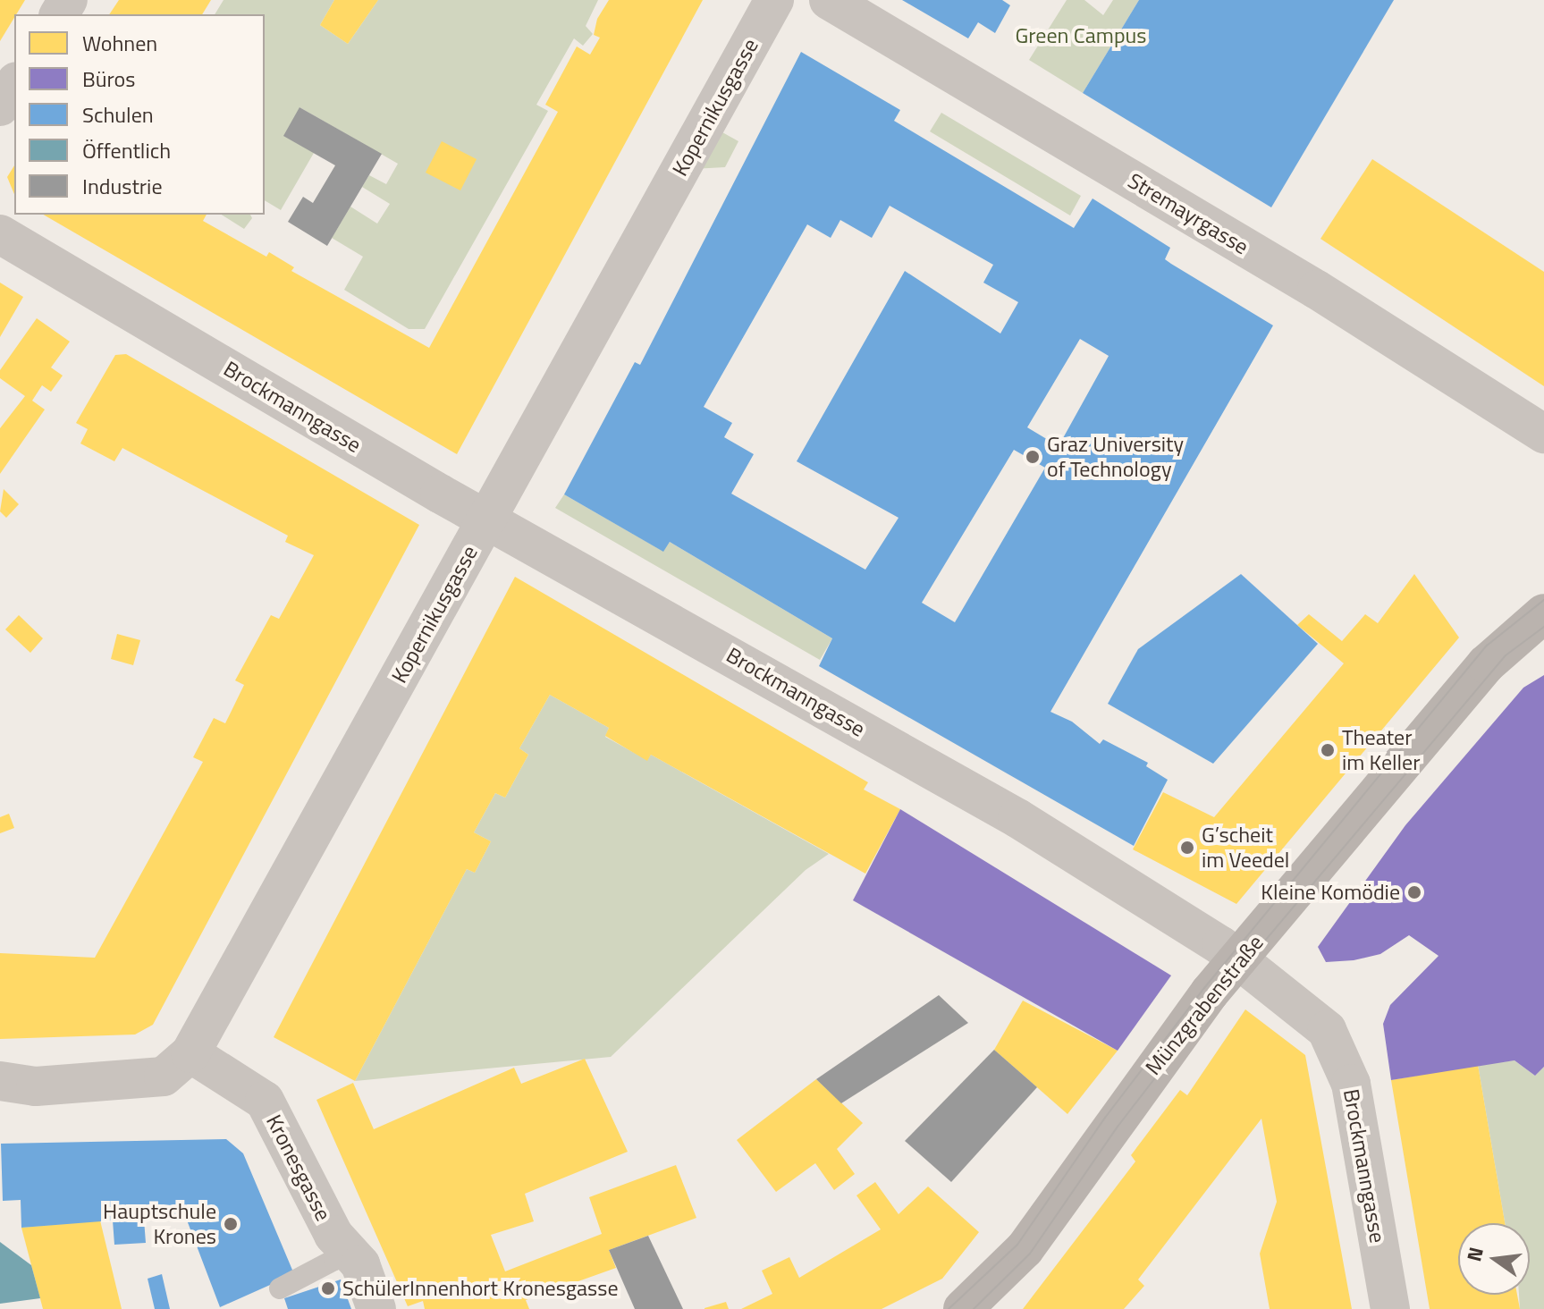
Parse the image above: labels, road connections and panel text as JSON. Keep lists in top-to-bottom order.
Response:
{
  "streets": {
    "main road": ["Münzgrabenstraße"],
    "street": [
      "Kopernikusgasse",
      "Stremayrgasse",
      "Brockmanngasse",
      "Kronesgasse"
    ]
  },
  "crossings": [
    ["Kopernikusgasse", "Brockmanngasse"],
    ["Kopernikusgasse", "Kronesgasse"],
    ["Brockmanngasse", "Münzgrabenstraße"]
  ],
  "parks": ["Green Campus"],
  "places": [
    "Graz University of Technology",
    "Theater im Keller",
    "G’scheit im Veedel",
    "Kleine Komödie",
    "Hauptschule Krones",
    "SchülerInnenhort Kronesgasse"
  ],
  "legend": [
    "Wohnen",
    "Büros",
    "Schulen",
    "Öffentlich",
    "Industrie"
  ],
  "north": "left"
}
